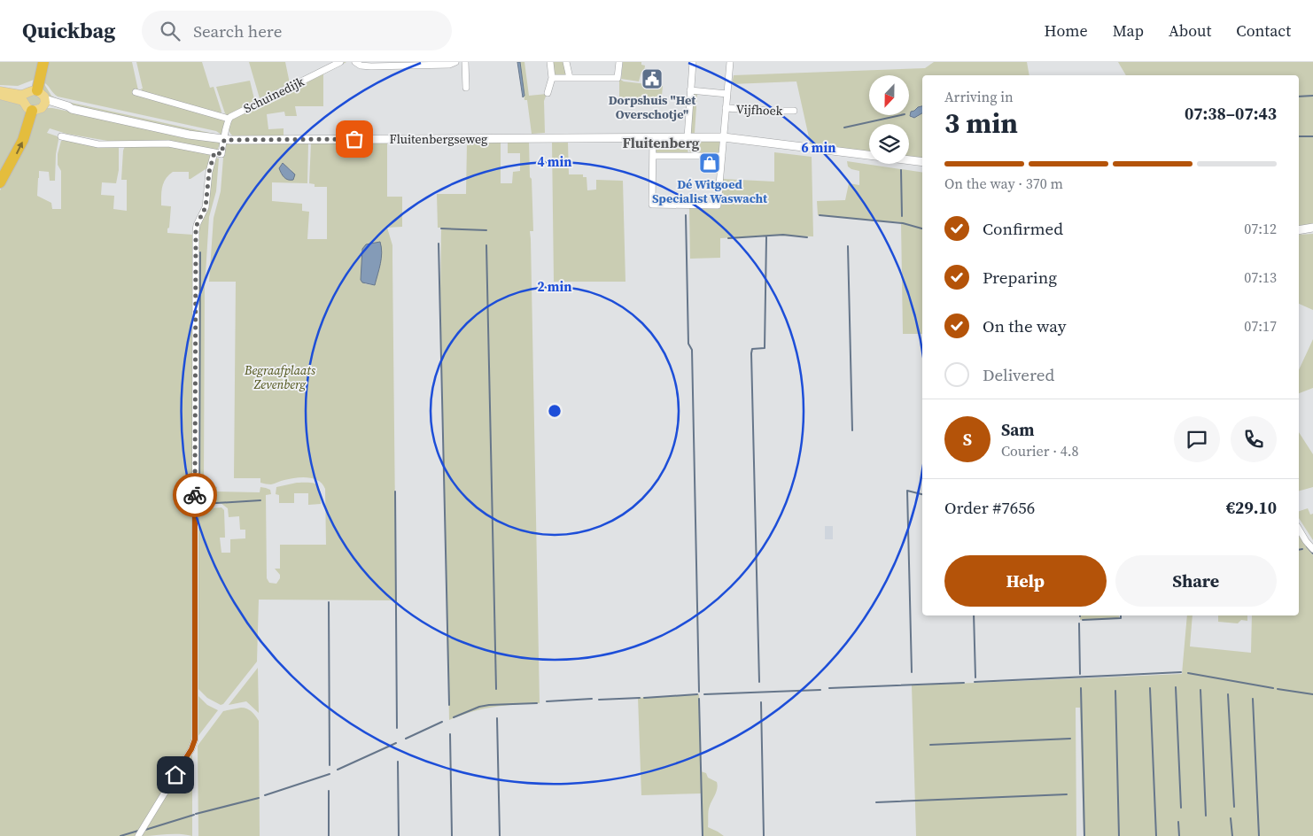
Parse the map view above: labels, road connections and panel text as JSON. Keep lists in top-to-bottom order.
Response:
{
  "streets": {
    "street": ["Schuinedijk", "Vijfhoek", "Fluitenbergseweg"]
  },
  "crossings": [
    ["Schuinedijk", "Fluitenbergseweg"],
    ["Vijfhoek", "Fluitenbergseweg"]
  ],
  "districts": ["Fluitenberg"],
  "parks": ["Begraafplaats Zevenberg"],
  "places": {
    "public building": ["Dorpshuis \"Het Overschotje\""],
    "shop": ["Dé Witgoed Specialist Waswacht"]
  },
  "north": "bottom",
  "page": {
    "header": "Quickbag",
    "search": "Search here",
    "nav": [
      "Home",
      "Map",
      "About",
      "Contact"
    ],
    "heading": ["3 min", "Arriving in", "07:38–07:43"],
    "panel": [
      "Sam",
      "Courier · 4.8",
      "Order #7656",
      "€29.10"
    ],
    "bar": "On the way · 370 m",
    "list": [
      ["Confirmed", "07:12"],
      ["Preparing", "07:13"],
      ["On the way", "07:17"],
      "Delivered"
    ],
    "round": "S",
    "buttons": ["Help", "Share"]
  },
  "rings": ["6 min", "4 min", "2 min"]
}
